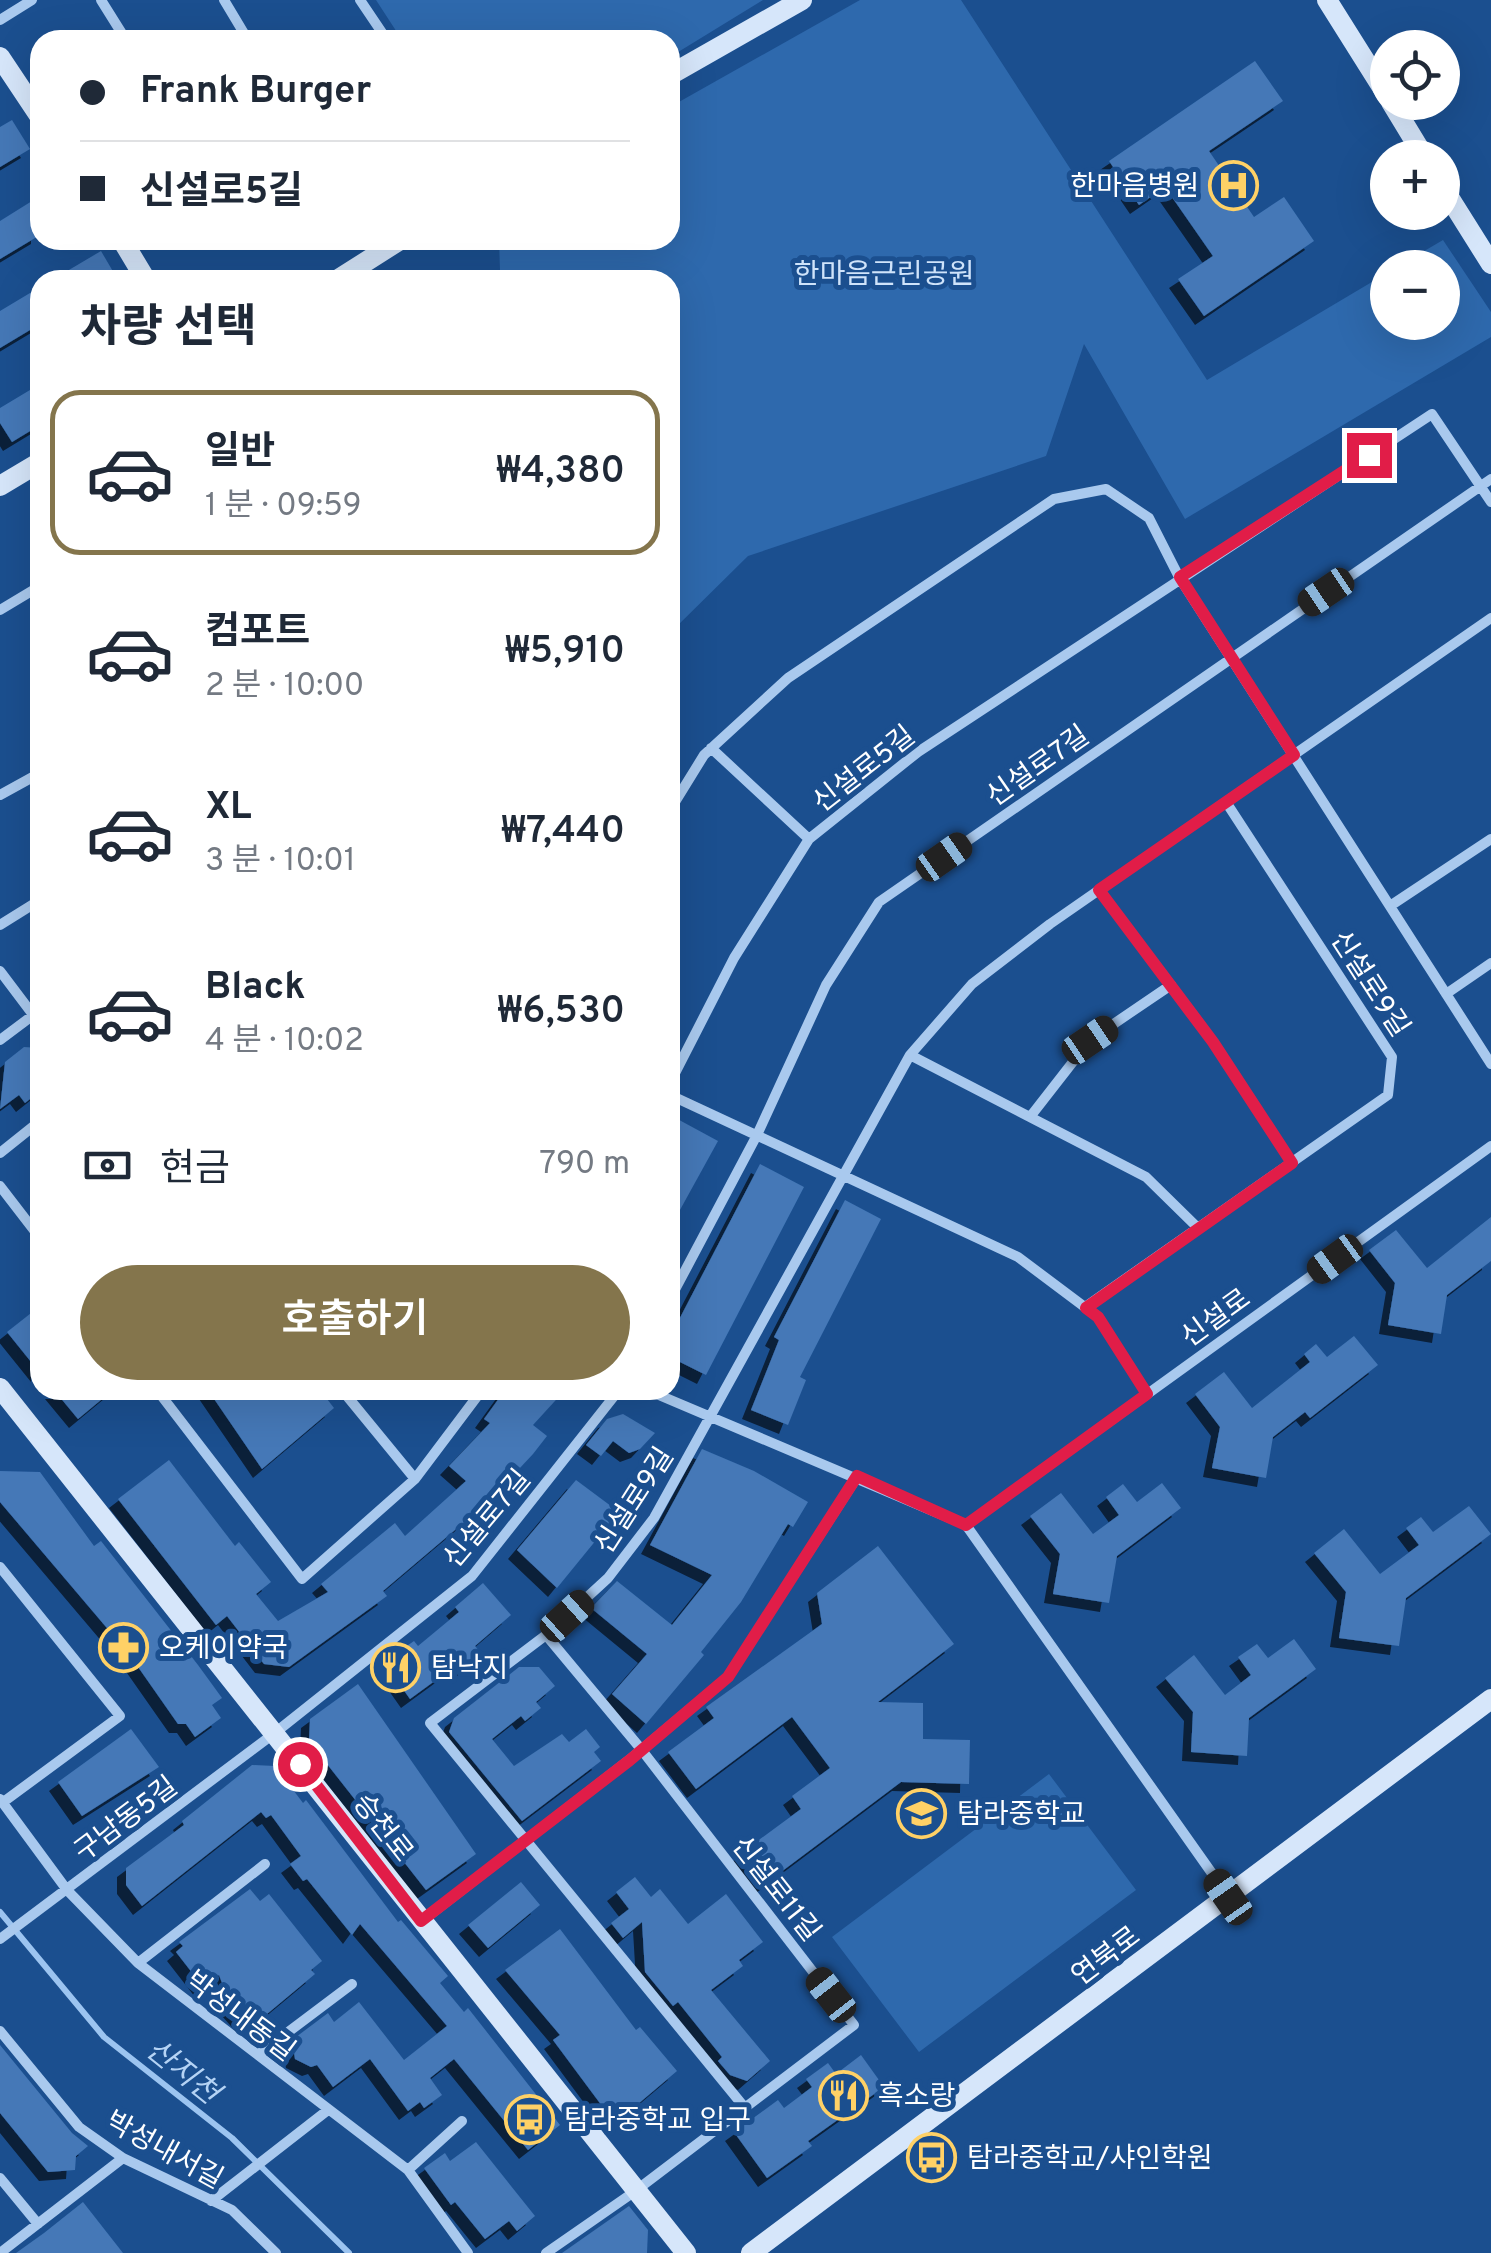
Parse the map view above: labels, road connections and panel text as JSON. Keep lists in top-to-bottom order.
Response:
{
  "streets": {
    "main road": ["승천로", "연북로"],
    "street": [
      "신설로7길",
      "신설로5길",
      "신설로9길",
      "신설로",
      "구남동5길",
      "신설로11길",
      "박성내동길",
      "박성내서길"
    ]
  },
  "crossings": [
    ["신설로7길", "신설로5길"],
    ["신설로7길", "구남동5길"],
    ["신설로7길", "승천로"],
    ["신설로9길", "신설로11길"],
    ["구남동5길", "승천로"],
    ["구남동5길", "박성내동길"],
    ["승천로", "신설로11길"]
  ],
  "water": ["산지천"],
  "parks": ["한마음근린공원"],
  "places": {
    "hospital": ["한마음병원"],
    "pharmacy": ["오케이약국"],
    "restaurant": ["탐낙지", "흑소랑"],
    "school or university": ["탐라중학교"],
    "bus stop": ["탐라중학교 입구", "탐라중학교/샤인학원"]
  },
  "page": {
    "map_buttons": ["+", "−"],
    "banner": ["Frank Burger", "신설로5길"],
    "heading": "차량 선택",
    "list": [
      {
        "name": "일반",
        "note": "1 분 · 09:59",
        "value": "₩4,380"
      },
      {
        "name": "컴포트",
        "note": "2 분 · 10:00",
        "value": "₩5,910"
      },
      {
        "name": "XL",
        "note": "3 분 · 10:01",
        "value": "₩7,440"
      },
      {
        "name": "Black",
        "note": "4 분 · 10:02",
        "value": "₩6,530"
      }
    ],
    "pay": ["현금", "790 m"],
    "buttons": "호출하기"
  }
}
